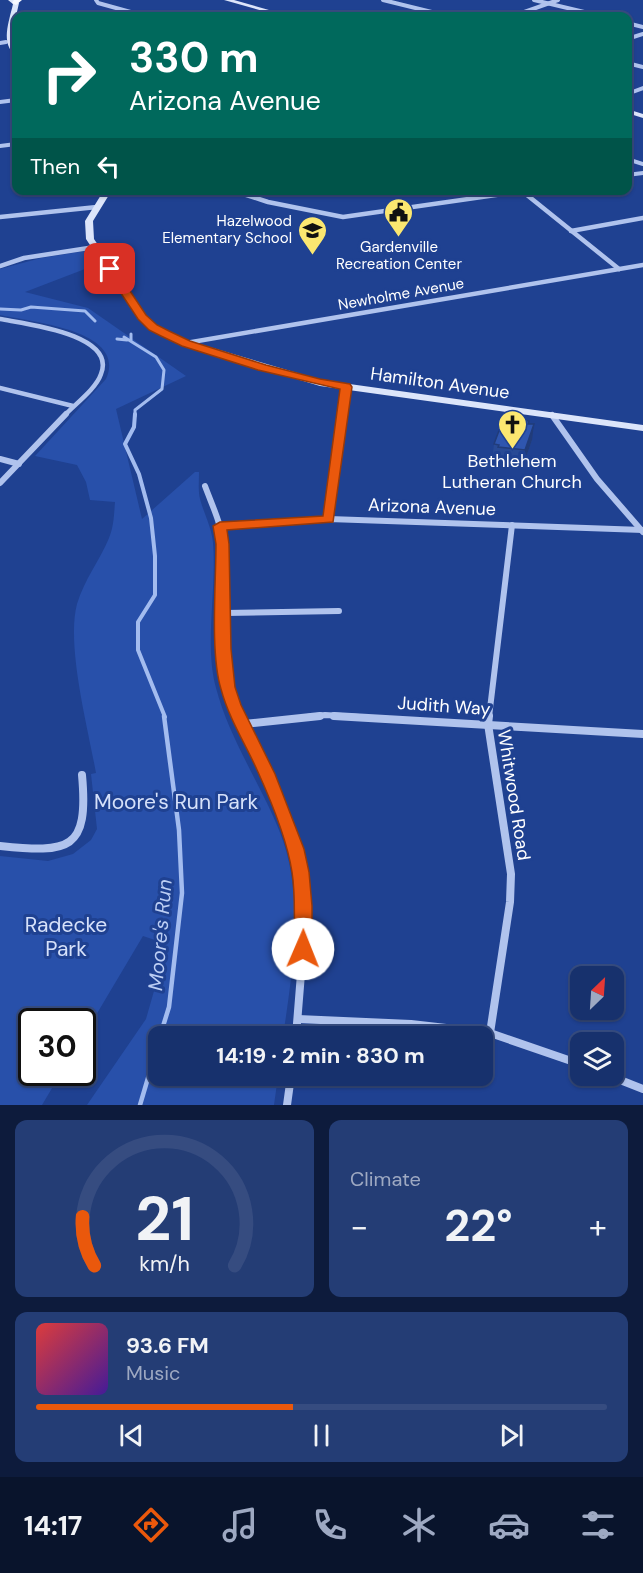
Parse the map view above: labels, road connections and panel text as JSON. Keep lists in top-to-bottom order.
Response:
{
  "streets": {
    "street": [
      "Newholme Avenue",
      "Hamilton Avenue",
      "Arizona Avenue",
      "Judith Way",
      "Whitwood Road"
    ]
  },
  "crossings": [
    ["Newholme Avenue", "Hamilton Avenue"],
    ["Arizona Avenue", "Whitwood Road"],
    ["Judith Way", "Whitwood Road"]
  ],
  "water": ["Moore's Run"],
  "parks": ["Moore's Run Park", "Radecke Park"],
  "places": {
    "public building": ["Gardenville Recreation Center"],
    "school or university": ["Hazelwood Elementary School"],
    "church": ["Bethlehem Lutheran Church"]
  },
  "north": "top right",
  "page": {
    "turn": ["330 m", "Arizona Avenue"],
    "then": "Then",
    "limit": "30",
    "trip": "14:19 · 2 min · 830 m",
    "tile": "Climate",
    "heat": ["−", "22°", "+"],
    "song": ["93.6 FM", "Music"],
    "tabs": "14:17",
    "gauge": ["21", "km/h"]
  }
}
